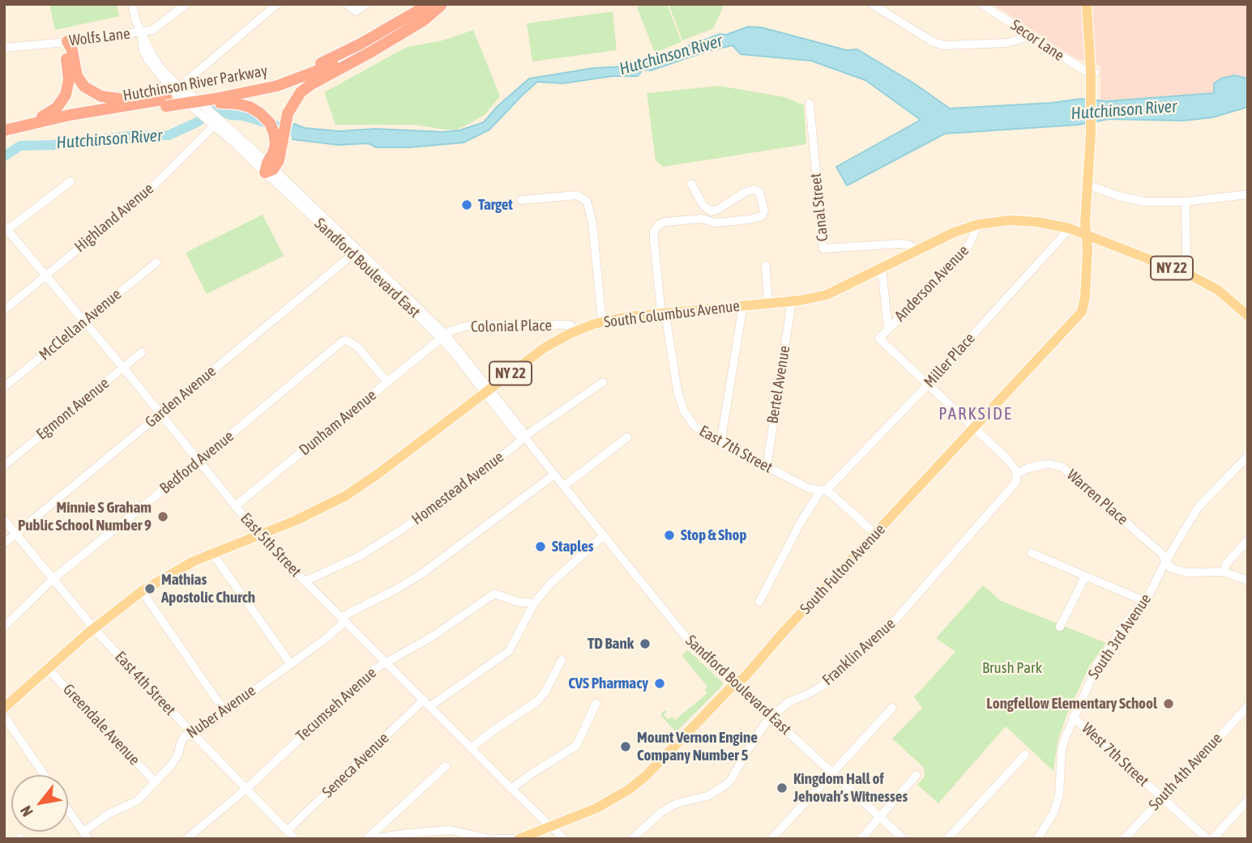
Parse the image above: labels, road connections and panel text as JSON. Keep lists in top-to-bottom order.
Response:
{
  "streets": {
    "highway": ["Hutchinson River Parkway"],
    "main road": ["NY 22", "South Columbus Avenue", "South Fulton Avenue"],
    "street": [
      "Wolfs Lane",
      "Secor Lane",
      "Canal Street",
      "Highland Avenue",
      "Sandford Boulevard East",
      "Anderson Avenue",
      "McClellan Avenue",
      "Colonial Place",
      "Miller Place",
      "Bertel Avenue",
      "Garden Avenue",
      "Egmont Avenue",
      "Dunham Avenue",
      "East 7th Street",
      "Bedford Avenue",
      "Homestead Avenue",
      "Warren Place",
      "East 5th Street",
      "South 3rd Avenue",
      "Franklin Avenue",
      "East 4th Street",
      "Tecumseh Avenue",
      "Nuber Avenue",
      "Greendale Avenue",
      "West 7th Street",
      "Seneca Avenue",
      "South 4th Avenue"
    ]
  },
  "crossings": [
    ["Wolfs Lane", "Sandford Boulevard East"],
    ["Secor Lane", "South Fulton Avenue"],
    ["Hutchinson River Parkway", "Sandford Boulevard East"],
    ["Canal Street", "South Columbus Avenue"],
    ["Highland Avenue", "Sandford Boulevard East"],
    ["Highland Avenue", "East 5th Street"],
    ["Sandford Boulevard East", "South Columbus Avenue"],
    ["Sandford Boulevard East", "Colonial Place"],
    ["Sandford Boulevard East", "Garden Avenue"],
    ["Sandford Boulevard East", "Dunham Avenue"],
    ["Sandford Boulevard East", "Homestead Avenue"],
    ["Sandford Boulevard East", "South Fulton Avenue"],
    ["Sandford Boulevard East", "Franklin Avenue"],
    ["Sandford Boulevard East", "Nuber Avenue"],
    ["Sandford Boulevard East", "Seneca Avenue"],
    ["Anderson Avenue", "South Columbus Avenue"],
    ["Anderson Avenue", "Miller Place"],
    ["South Columbus Avenue", "Colonial Place"],
    ["South Columbus Avenue", "Miller Place"],
    ["South Columbus Avenue", "Bertel Avenue"],
    ["South Columbus Avenue", "East 7th Street"],
    ["South Columbus Avenue", "East 5th Street"],
    ["South Columbus Avenue", "South Fulton Avenue"],
    ["South Columbus Avenue", "East 4th Street"],
    ["South Columbus Avenue", "Greendale Avenue"],
    ["McClellan Avenue", "East 5th Street"],
    ["Colonial Place", "Dunham Avenue"],
    ["Miller Place", "East 7th Street"],
    ["Bertel Avenue", "East 7th Street"],
    ["Garden Avenue", "East 5th Street"],
    ["Garden Avenue", "East 4th Street"],
    ["Egmont Avenue", "East 5th Street"],
    ["Dunham Avenue", "Bedford Avenue"],
    ["Dunham Avenue", "East 5th Street"],
    ["East 7th Street", "South Fulton Avenue"],
    ["Bedford Avenue", "East 5th Street"],
    ["Bedford Avenue", "East 4th Street"],
    ["Homestead Avenue", "East 5th Street"],
    ["Warren Place", "South 3rd Avenue"],
    ["Warren Place", "Franklin Avenue"],
    ["East 5th Street", "South Fulton Avenue"],
    ["East 5th Street", "Tecumseh Avenue"],
    ["East 5th Street", "Nuber Avenue"],
    ["East 5th Street", "Seneca Avenue"],
    ["South 3rd Avenue", "West 7th Street"],
    ["East 4th Street", "Tecumseh Avenue"],
    ["East 4th Street", "Nuber Avenue"],
    ["East 4th Street", "Seneca Avenue"],
    ["Tecumseh Avenue", "Seneca Avenue"],
    ["Nuber Avenue", "Greendale Avenue"],
    ["West 7th Street", "South 4th Avenue"]
  ],
  "districts": ["PARKSIDE"],
  "water": ["Hutchinson River"],
  "parks": ["Brush Park"],
  "places": [
    "Target",
    "Minnie S Graham Public School Number 9",
    "Stop & Shop",
    "Staples",
    "Mathias Apostolic Church",
    "TD Bank",
    "CVS Pharmacy",
    "Longfellow Elementary School",
    "Mount Vernon Engine Company Number 5",
    "Kingdom Hall of Jehovah’s Witnesses"
  ],
  "north": "bottom left"
}
